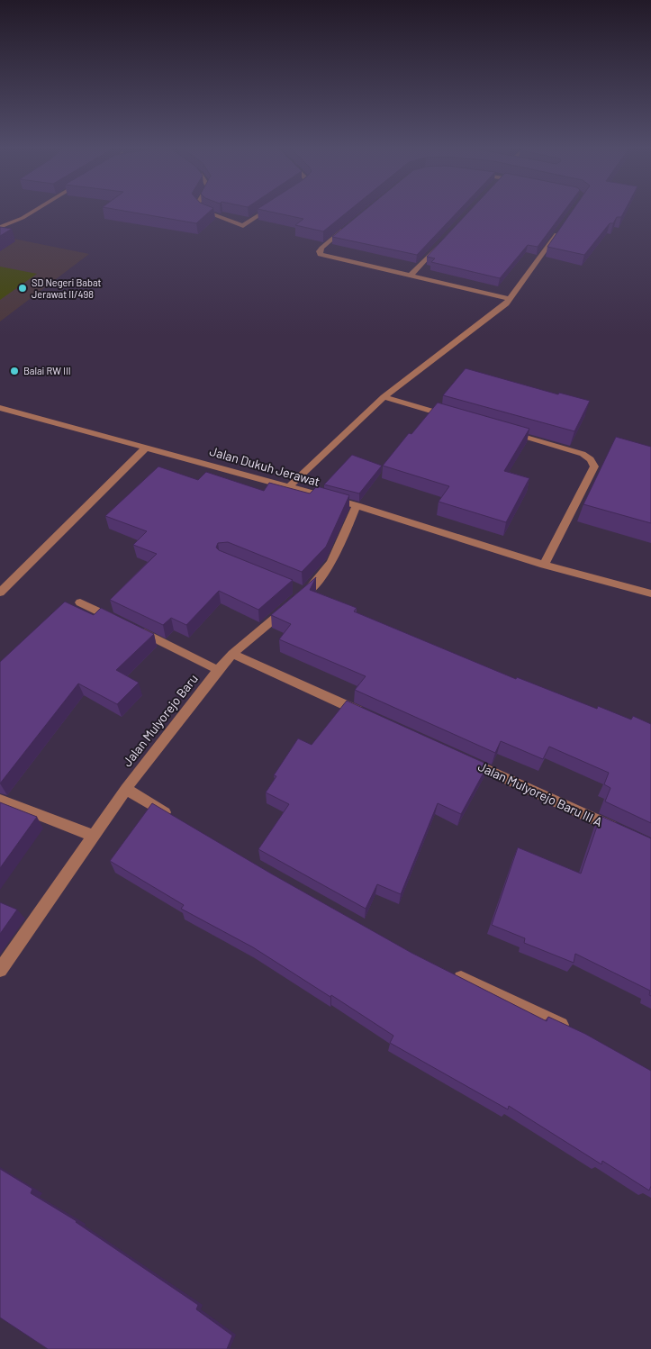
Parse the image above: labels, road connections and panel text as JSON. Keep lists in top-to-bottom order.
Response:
{
  "streets": {
    "street": ["Jalan Dukuh Jerawat", "Jalan Mulyorejo Baru", "Jalan Mulyorejo Baru III A"]
  },
  "crossings": [
    ["Jalan Dukuh Jerawat", "Jalan Mulyorejo Baru"]
  ],
  "places": ["SD Negeri Babat Jerawat II/498", "Balai RW III"]
}
